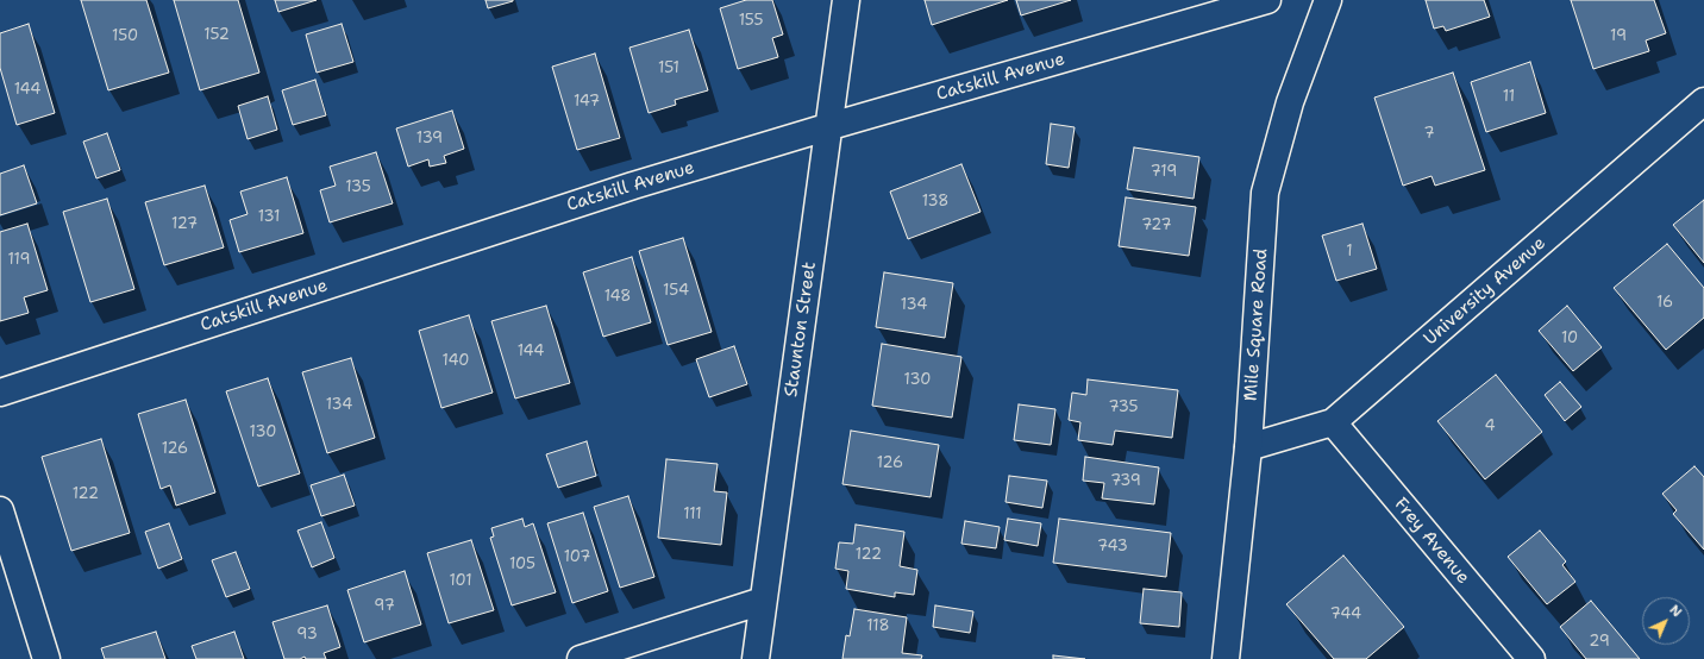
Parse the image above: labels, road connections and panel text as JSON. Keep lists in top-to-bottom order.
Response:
{
  "streets": {
    "street": [
      "Catskill Avenue",
      "University Avenue",
      "Mile Square Road",
      "Staunton Street",
      "Frey Avenue"
    ]
  },
  "crossings": [
    ["Catskill Avenue", "Staunton Street"],
    ["University Avenue", "Mile Square Road"],
    ["University Avenue", "Frey Avenue"]
  ],
  "house_numbers": [
    "155",
    "152",
    "150",
    "19",
    "151",
    "144",
    "11",
    "147",
    "7",
    "139",
    "719",
    "135",
    "138",
    "131",
    "127",
    "727",
    "1",
    "119",
    "154",
    "148",
    "16",
    "134",
    "10",
    "144",
    "140",
    "130",
    "134",
    "735",
    "4",
    "130",
    "126",
    "126",
    "739",
    "122",
    "111",
    "743",
    "122",
    "107",
    "105",
    "101",
    "97",
    "744",
    "118",
    "93",
    "29"
  ],
  "north": "top right"
}
